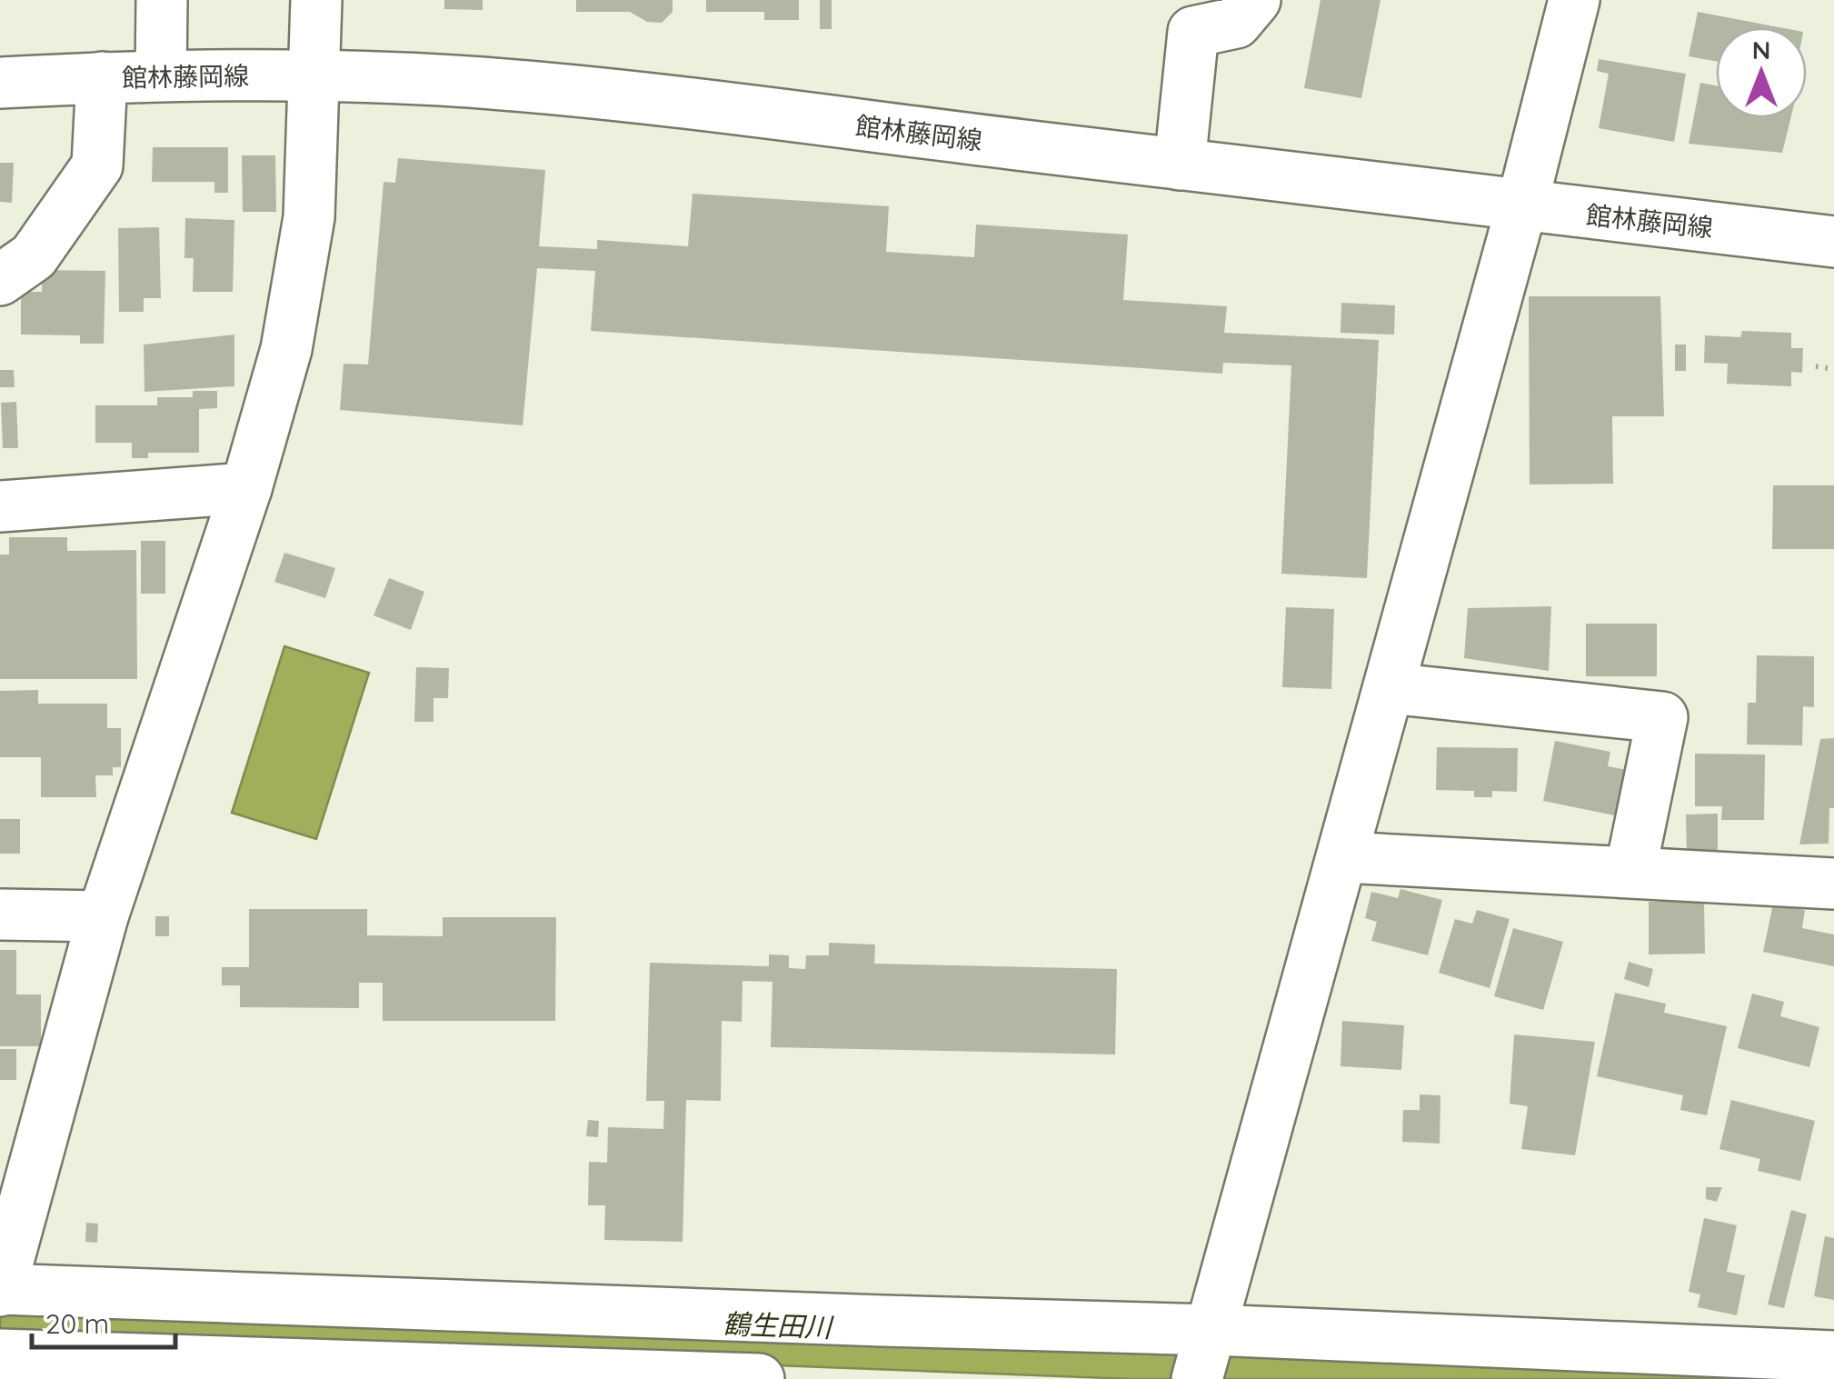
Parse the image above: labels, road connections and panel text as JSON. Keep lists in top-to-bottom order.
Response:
{
  "streets": {
    "street": ["館林藤岡線"]
  },
  "water": ["鶴生田川"],
  "scale_bar": "20 m",
  "north": "top"
}
